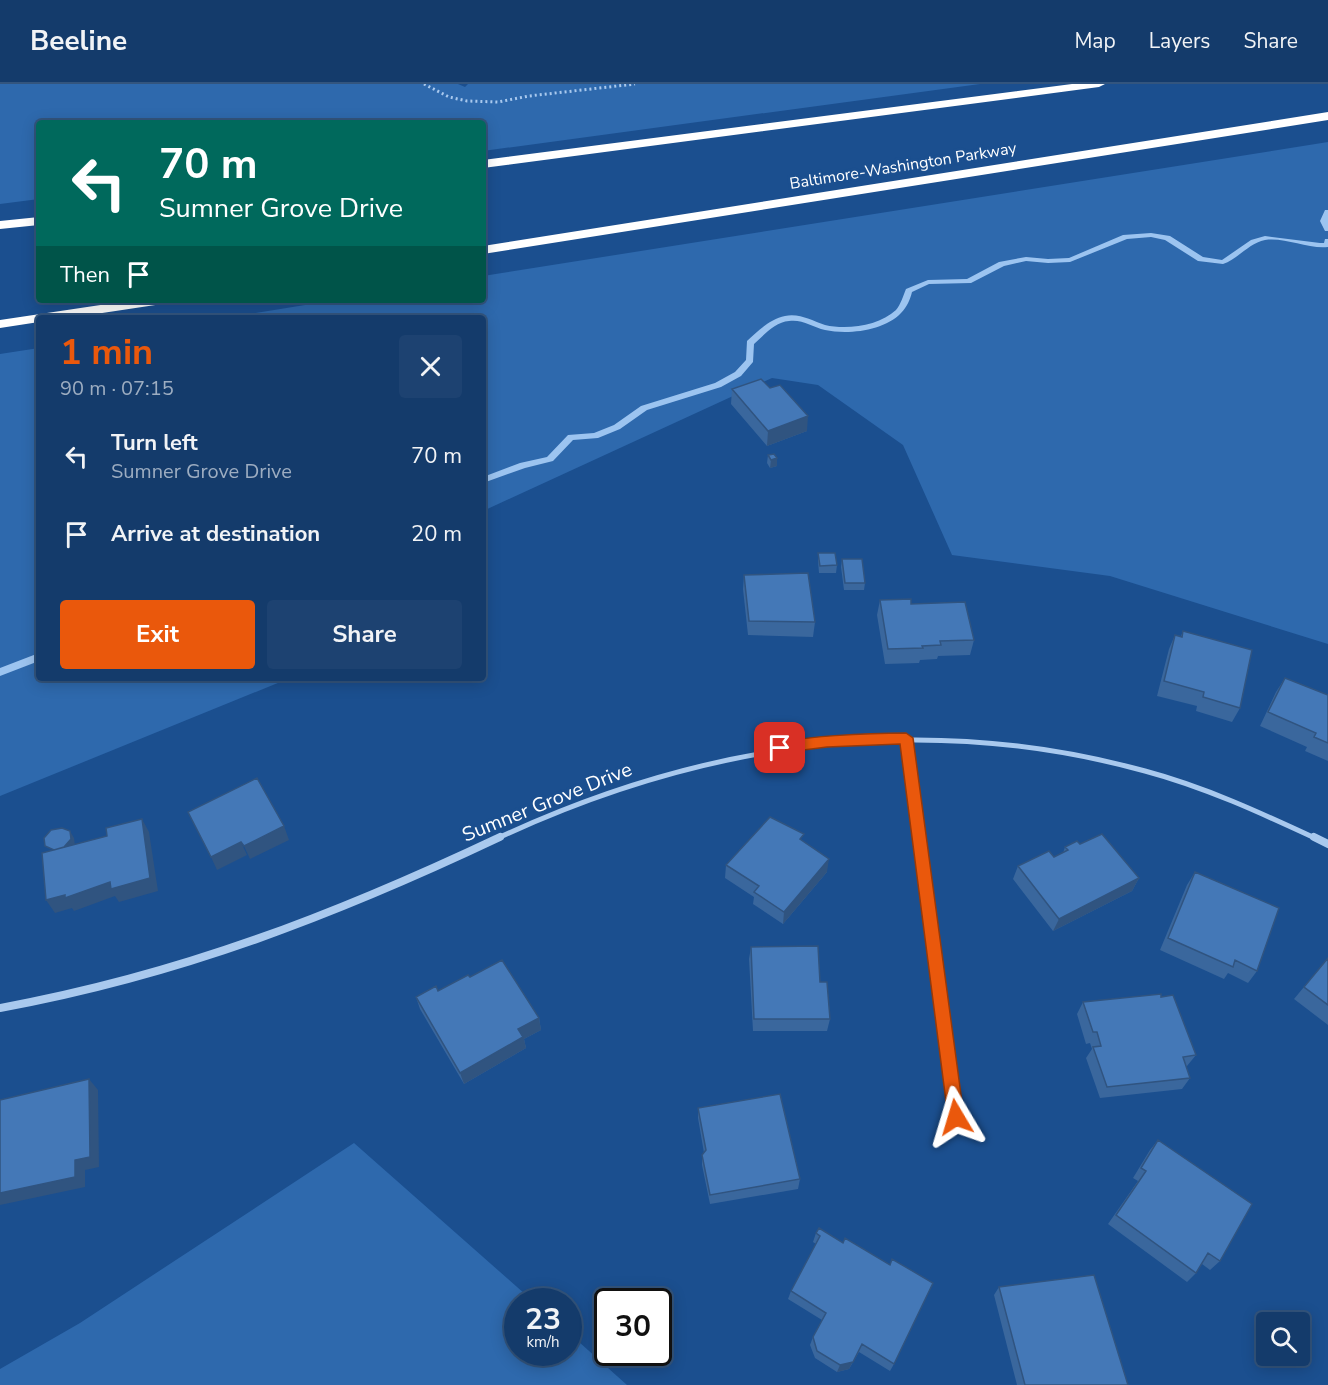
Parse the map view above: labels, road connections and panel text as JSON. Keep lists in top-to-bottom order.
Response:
{
  "streets": {
    "highway": ["Baltimore-Washington Parkway"],
    "street": ["Sumner Grove Drive"]
  },
  "page": {
    "header": "Beeline",
    "nav": ["Map", "Layers", "Share"],
    "turn": ["70 m", "Sumner Grove Drive"],
    "then": "Then",
    "heading": ["1 min", "90 m · 07:15"],
    "list": [
      {
        "name": "Turn left",
        "note": "Sumner Grove Drive",
        "value": "70 m"
      },
      {
        "name": "Arrive at destination",
        "value": "20 m"
      }
    ],
    "buttons": ["Exit", "Share"],
    "speed": "23 km/h",
    "limit": "30"
  }
}
